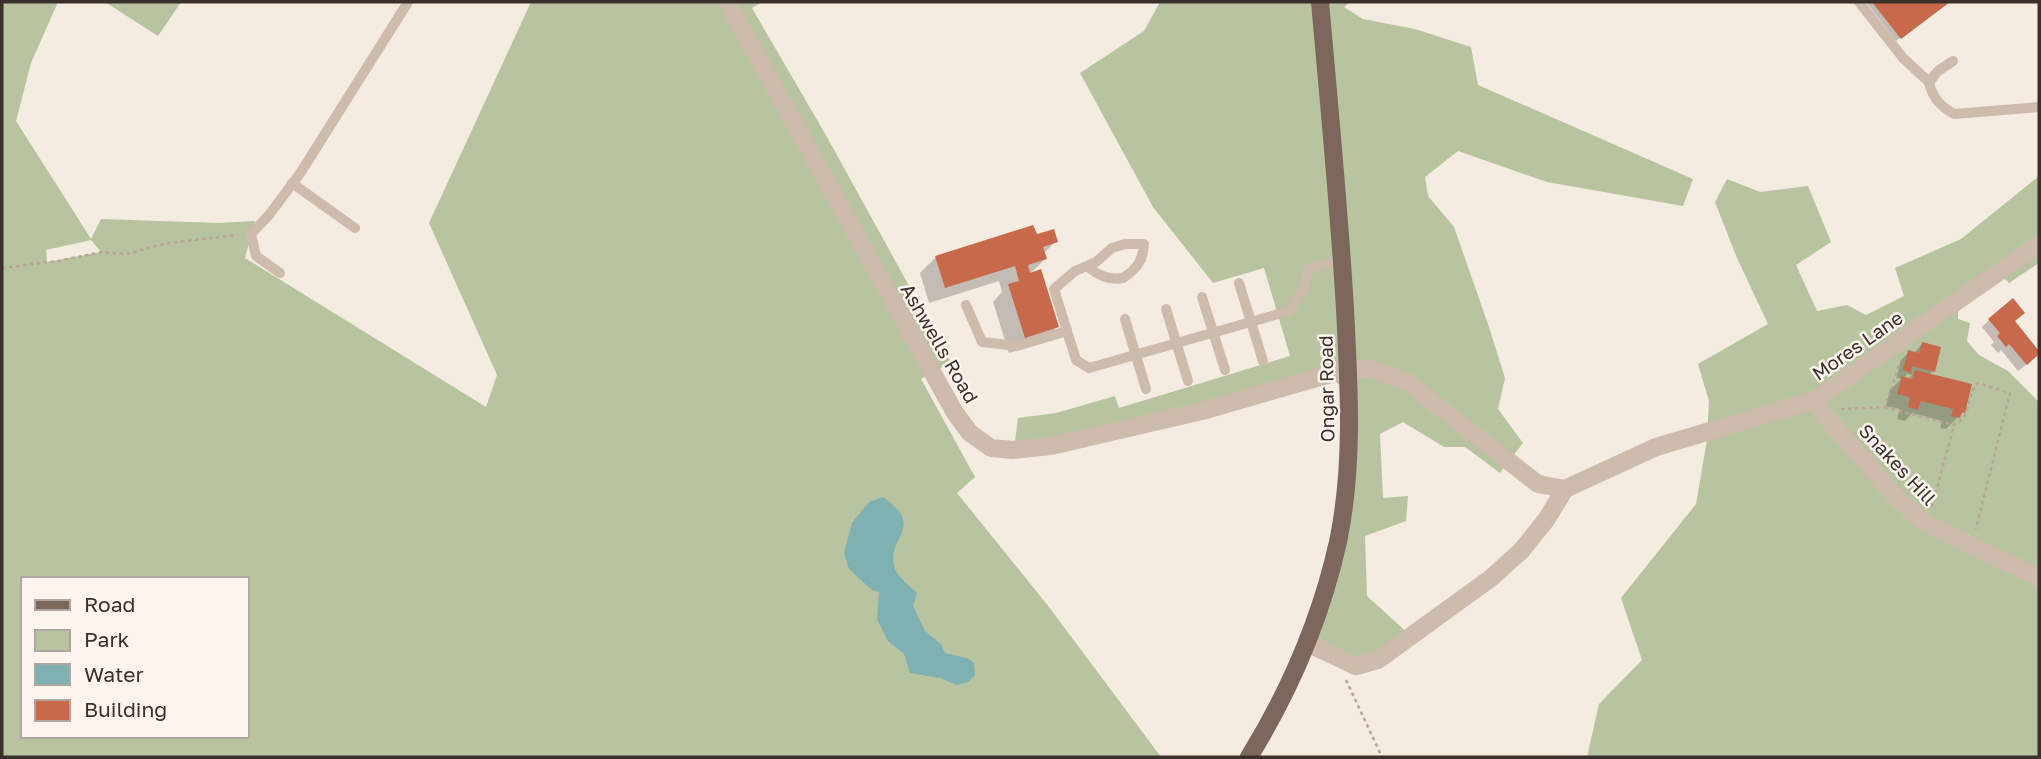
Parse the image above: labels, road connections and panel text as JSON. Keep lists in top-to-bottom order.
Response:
{
  "streets": {
    "main road": ["Ongar Road"],
    "street": ["Ashwells Road", "Mores Lane", "Snakes Hill"]
  },
  "crossings": [
    ["Ashwells Road", "Ongar Road"],
    ["Mores Lane", "Snakes Hill"]
  ],
  "legend": [
    "Road",
    "Park",
    "Water",
    "Building"
  ]
}
